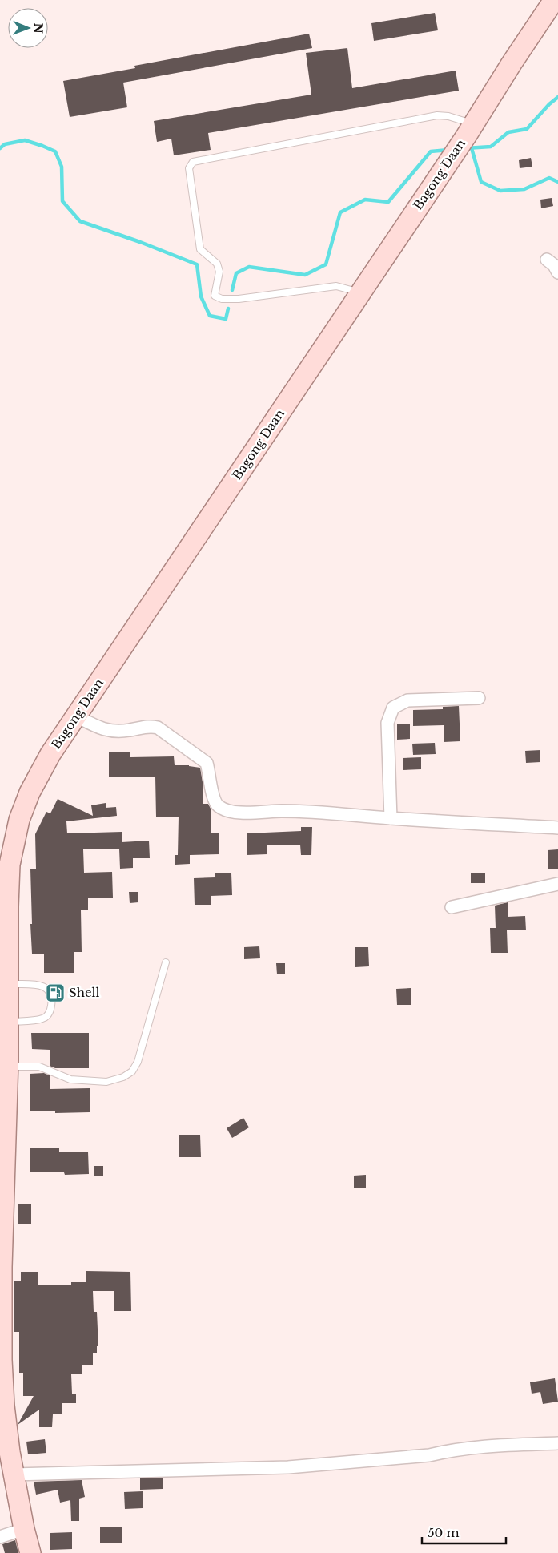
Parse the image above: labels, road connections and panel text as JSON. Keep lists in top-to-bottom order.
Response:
{
  "streets": {
    "main road": ["Bagong Daan"]
  },
  "places": {
    "fuel station": ["Shell"]
  },
  "scale_bar": "50 m",
  "north": "right"
}
